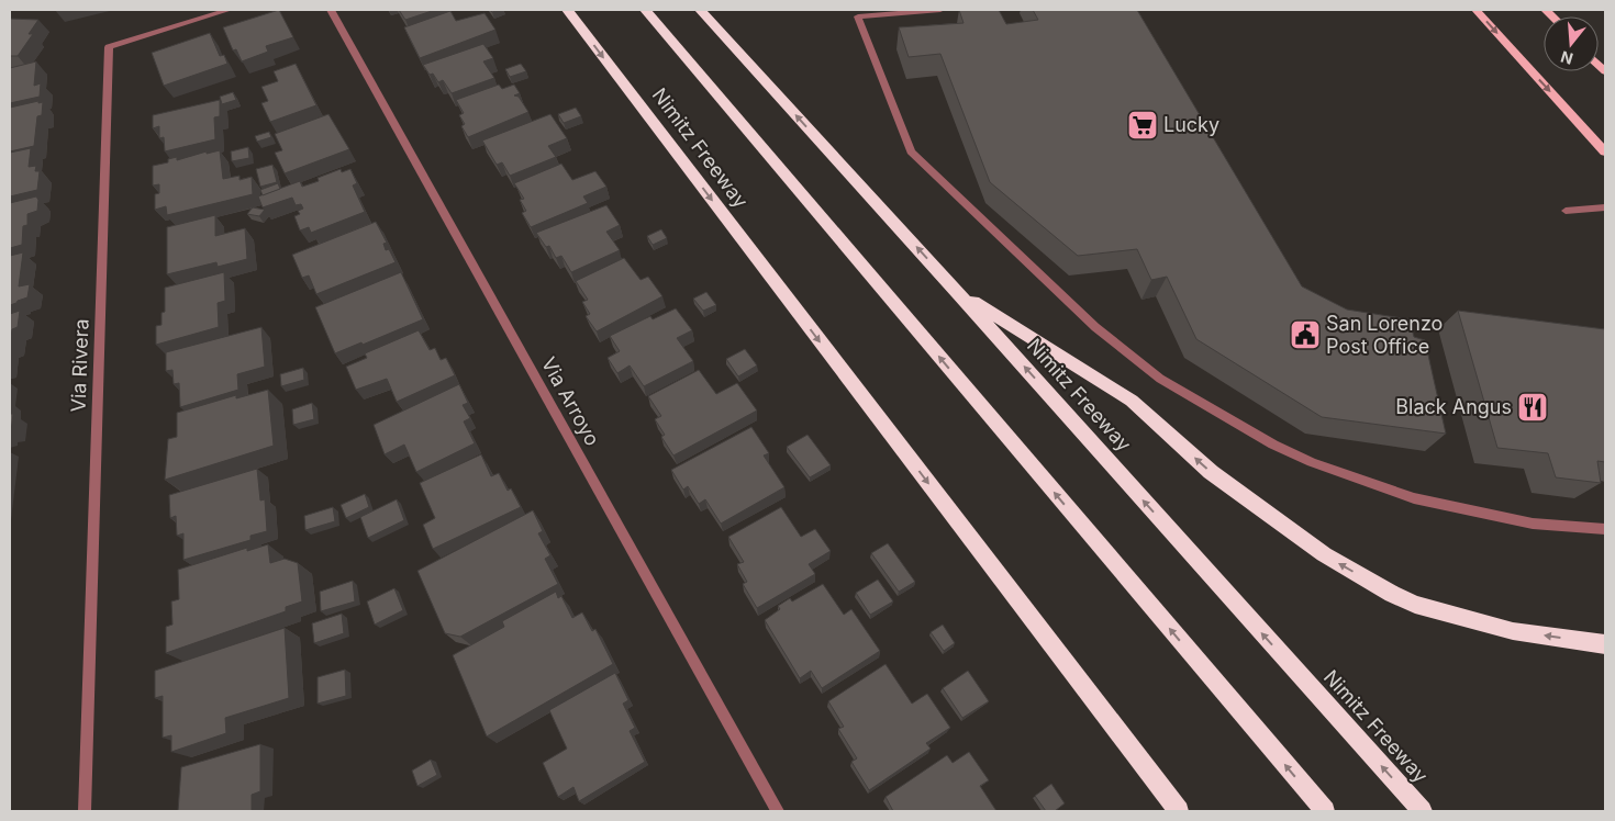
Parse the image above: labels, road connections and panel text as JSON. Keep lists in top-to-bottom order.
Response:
{
  "streets": {
    "highway": ["Nimitz Freeway"],
    "street": ["Via Rivera", "Via Arroyo"]
  },
  "places": {
    "supermarket": ["Lucky"],
    "public building": ["San Lorenzo Post Office"],
    "restaurant": ["Black Angus"]
  },
  "north": "bottom"
}
